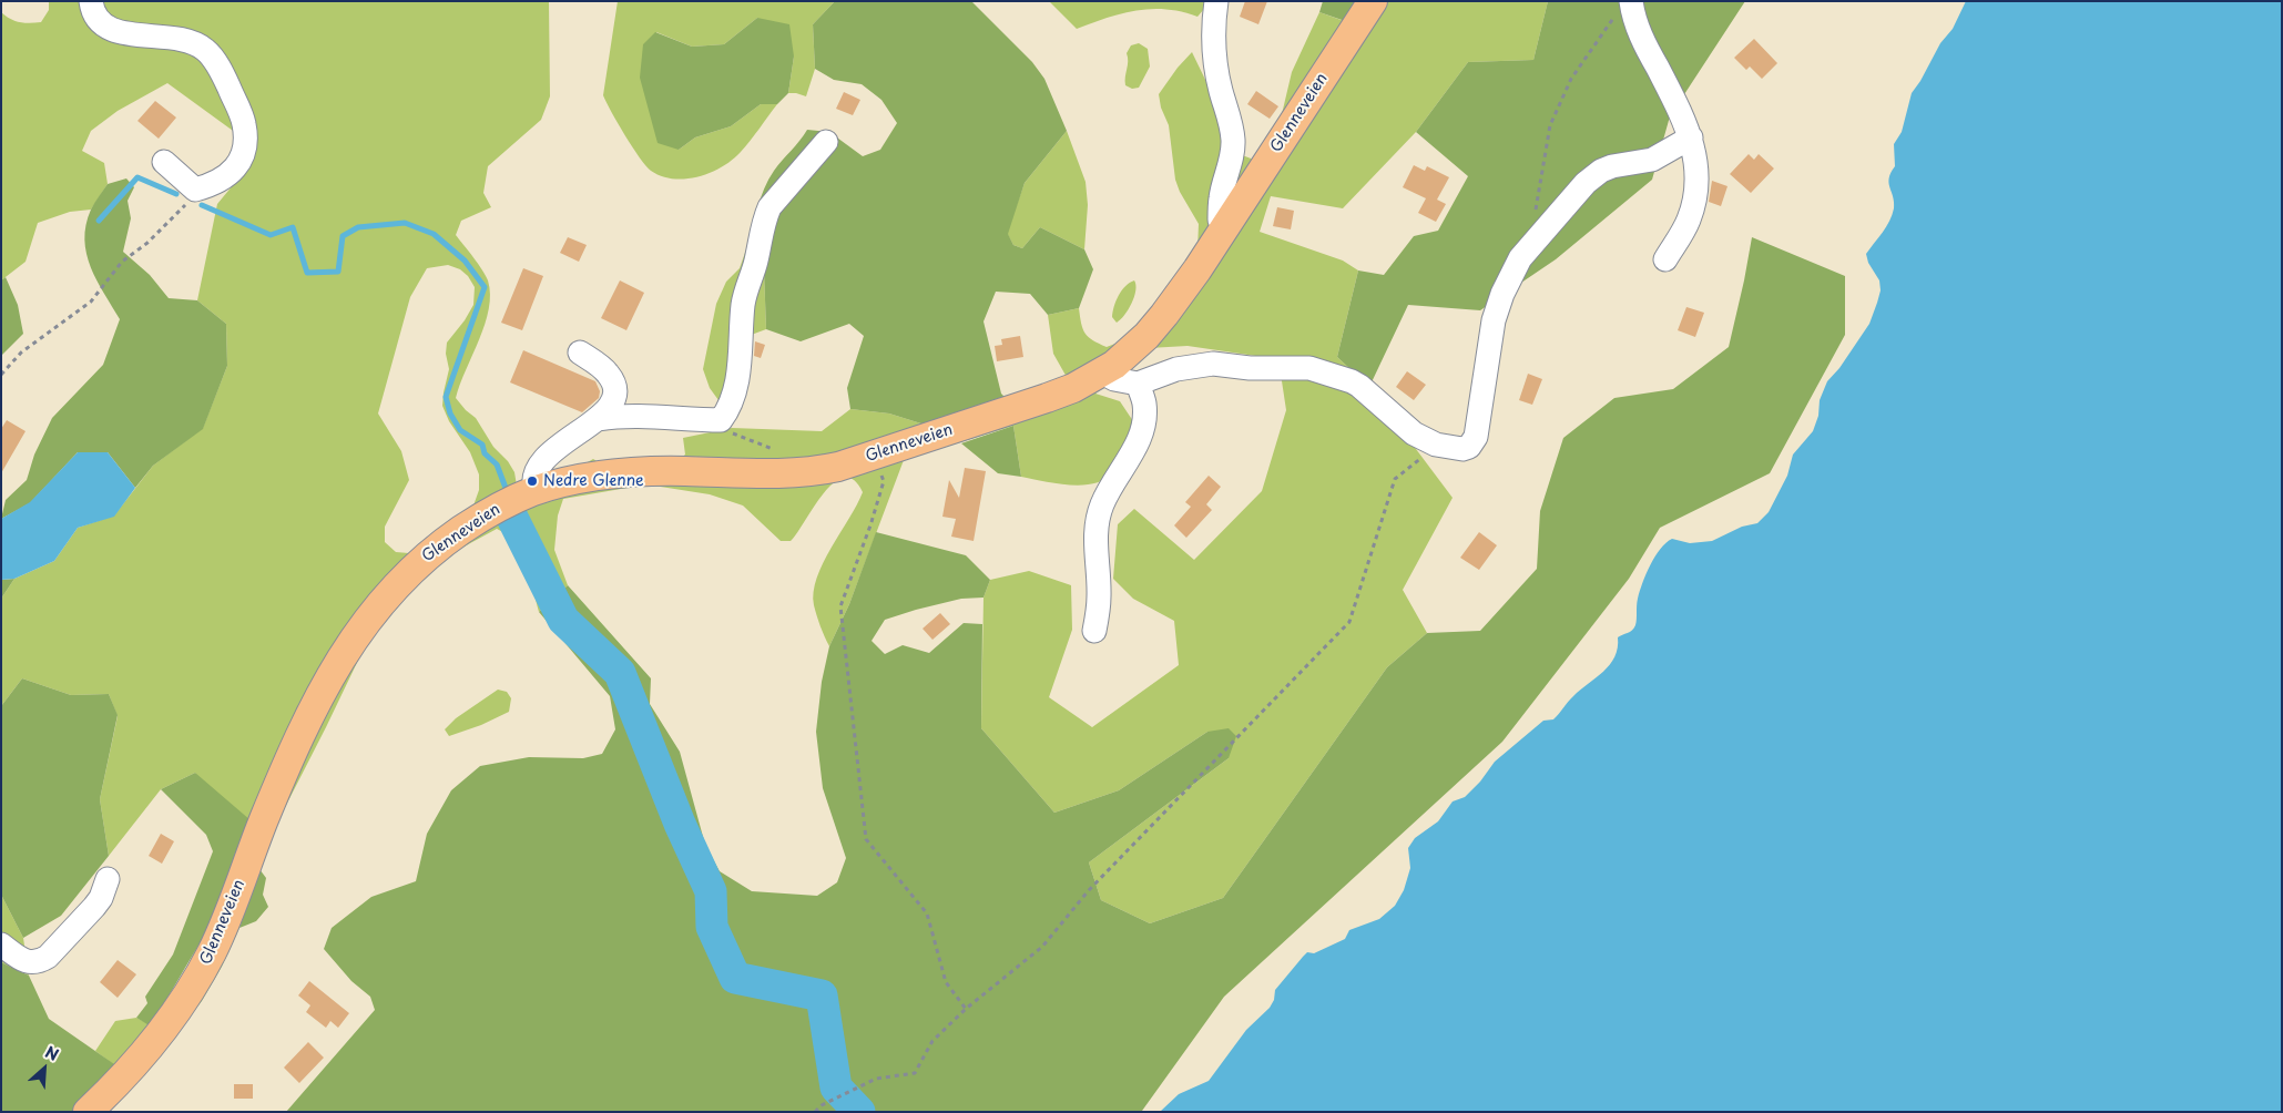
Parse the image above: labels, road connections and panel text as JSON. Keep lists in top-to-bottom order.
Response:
{
  "streets": {
    "main road": ["Glenneveien"]
  },
  "places": ["Nedre Glenne"],
  "north": "top right"
}
